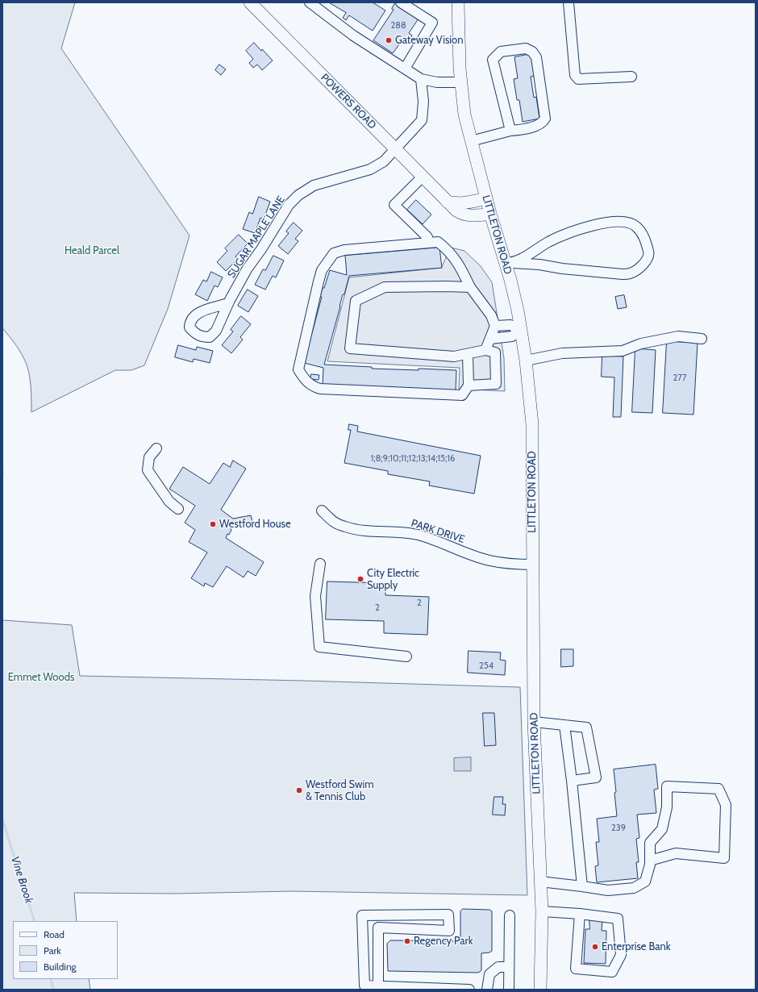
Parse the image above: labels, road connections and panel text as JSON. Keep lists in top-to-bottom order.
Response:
{
  "streets": {
    "main road": ["POWERS ROAD", "LITTLETON ROAD"],
    "street": ["SUGAR MAPLE LANE", "PARK DRIVE"]
  },
  "crossings": [
    ["POWERS ROAD", "LITTLETON ROAD"],
    ["POWERS ROAD", "SUGAR MAPLE LANE"],
    ["LITTLETON ROAD", "PARK DRIVE"]
  ],
  "water": ["Vine Brook"],
  "parks": ["Heald Parcel", "Emmet Woods"],
  "places": [
    "Gateway Vision",
    "Westford House",
    "City Electric Supply",
    "Westford Swim & Tennis Club",
    "Regency Park",
    "Enterprise Bank"
  ],
  "house_numbers": [
    "288",
    "277",
    "1;8;9;10;11;12;13;14;15;16",
    "2",
    "2",
    "254",
    "239"
  ],
  "legend": ["Road", "Park", "Building"]
}
